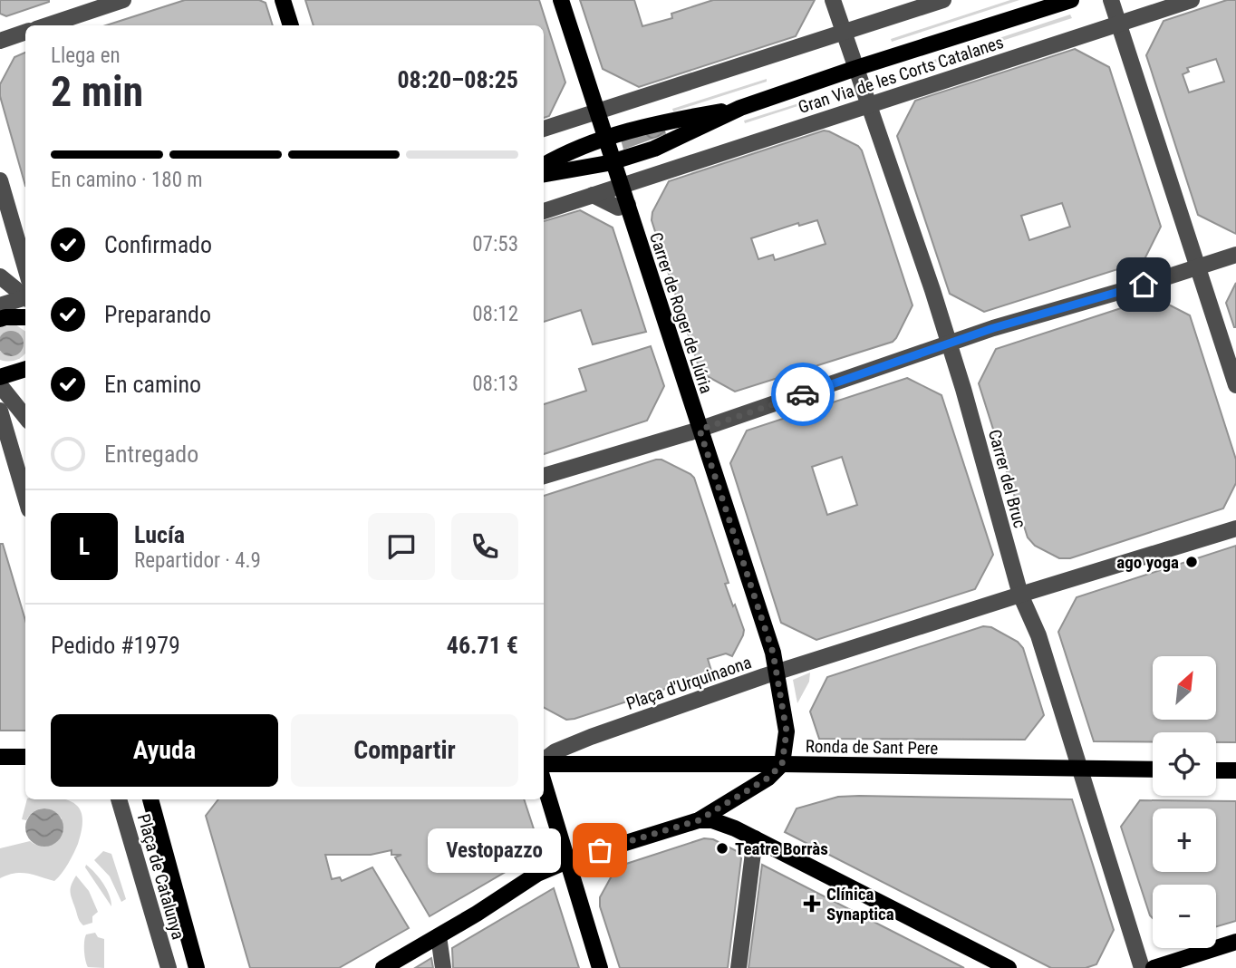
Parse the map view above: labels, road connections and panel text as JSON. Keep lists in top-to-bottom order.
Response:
{
  "streets": {
    "main road": [
      "Gran Via de les Corts Catalanes",
      "Carrer de Roger de Llúria",
      "Plaça d'Urquinaona",
      "Ronda de Sant Pere",
      "Plaça de Catalunya"
    ],
    "street": ["Carrer del Bruc"]
  },
  "crossings": [
    ["Gran Via de les Corts Catalanes", "Carrer de Roger de Llúria"],
    ["Gran Via de les Corts Catalanes", "Carrer del Bruc"],
    ["Carrer de Roger de Llúria", "Plaça d'Urquinaona"],
    ["Carrer del Bruc", "Ronda de Sant Pere"],
    ["Plaça d'Urquinaona", "Ronda de Sant Pere"]
  ],
  "places": {
    "other": ["ago yoga", "Teatre Borràs", "Vestopazzo"],
    "health": ["Clínica Synaptica"]
  },
  "north": "top right",
  "page": {
    "heading": ["2 min", "Llega en", "08:20–08:25"],
    "panel": [
      "Lucía",
      "Repartidor · 4.9",
      "Pedido #1979",
      "46.71 €"
    ],
    "bar": "En camino · 180 m",
    "list": [
      ["Confirmado", "07:53"],
      ["Preparando", "08:12"],
      ["En camino", "08:13"],
      "Entregado"
    ],
    "round": "L",
    "map_buttons": ["+", "−"],
    "buttons": ["Ayuda", "Compartir"],
    "bubble": "Vestopazzo"
  }
}
